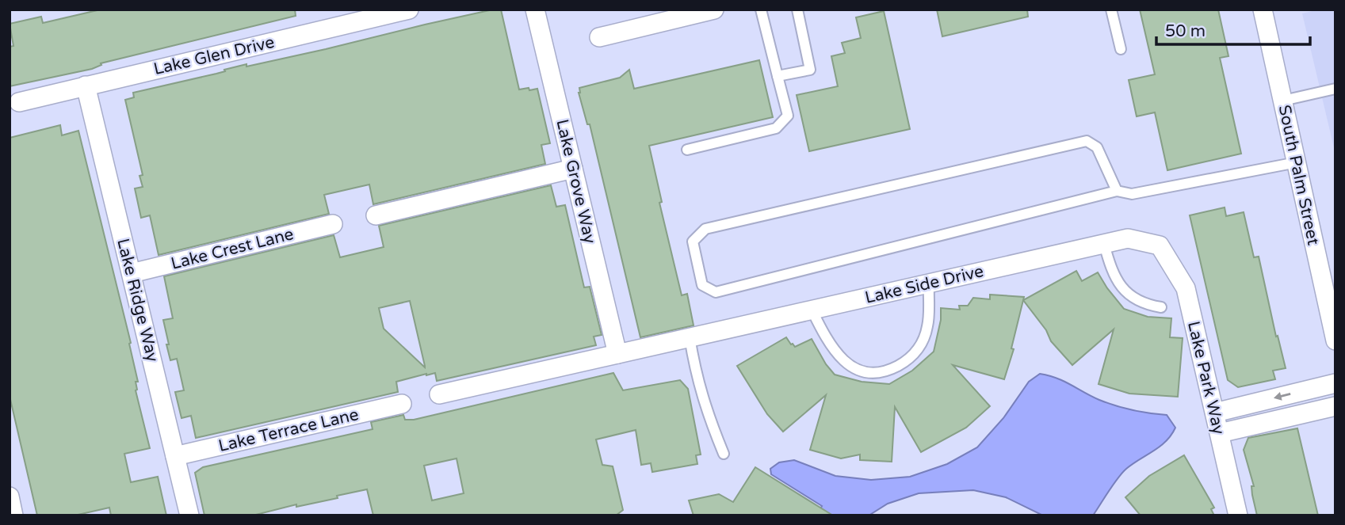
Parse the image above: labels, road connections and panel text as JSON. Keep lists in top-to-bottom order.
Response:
{
  "streets": {
    "street": [
      "Lake Glen Drive",
      "South Palm Street",
      "Lake Grove Way",
      "Lake Crest Lane",
      "Lake Side Drive",
      "Lake Ridge Way",
      "Lake Park Way",
      "Lake Terrace Lane"
    ]
  },
  "crossings": [
    ["Lake Glen Drive", "Lake Ridge Way"],
    ["Lake Grove Way", "Lake Side Drive"],
    ["Lake Crest Lane", "Lake Ridge Way"],
    ["Lake Side Drive", "Lake Park Way"],
    ["Lake Ridge Way", "Lake Terrace Lane"]
  ],
  "scale_bar": "50 m"
}
